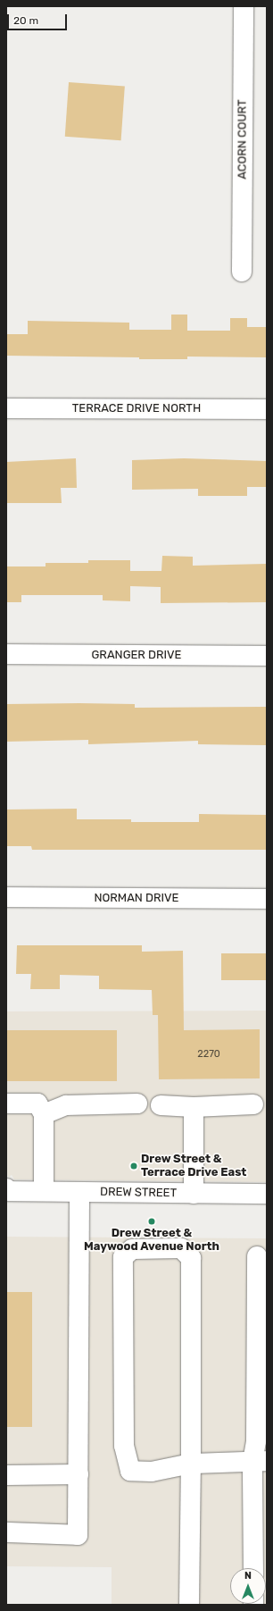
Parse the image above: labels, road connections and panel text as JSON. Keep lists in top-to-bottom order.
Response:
{
  "streets": {
    "street": [
      "ACORN COURT",
      "TERRACE DRIVE NORTH",
      "GRANGER DRIVE",
      "NORMAN DRIVE",
      "DREW STREET"
    ]
  },
  "places": ["Drew Street & Terrace Drive East", "Drew Street & Maywood Avenue North"],
  "house_numbers": ["2270"],
  "scale_bar": "20 m",
  "north": "top"
}
